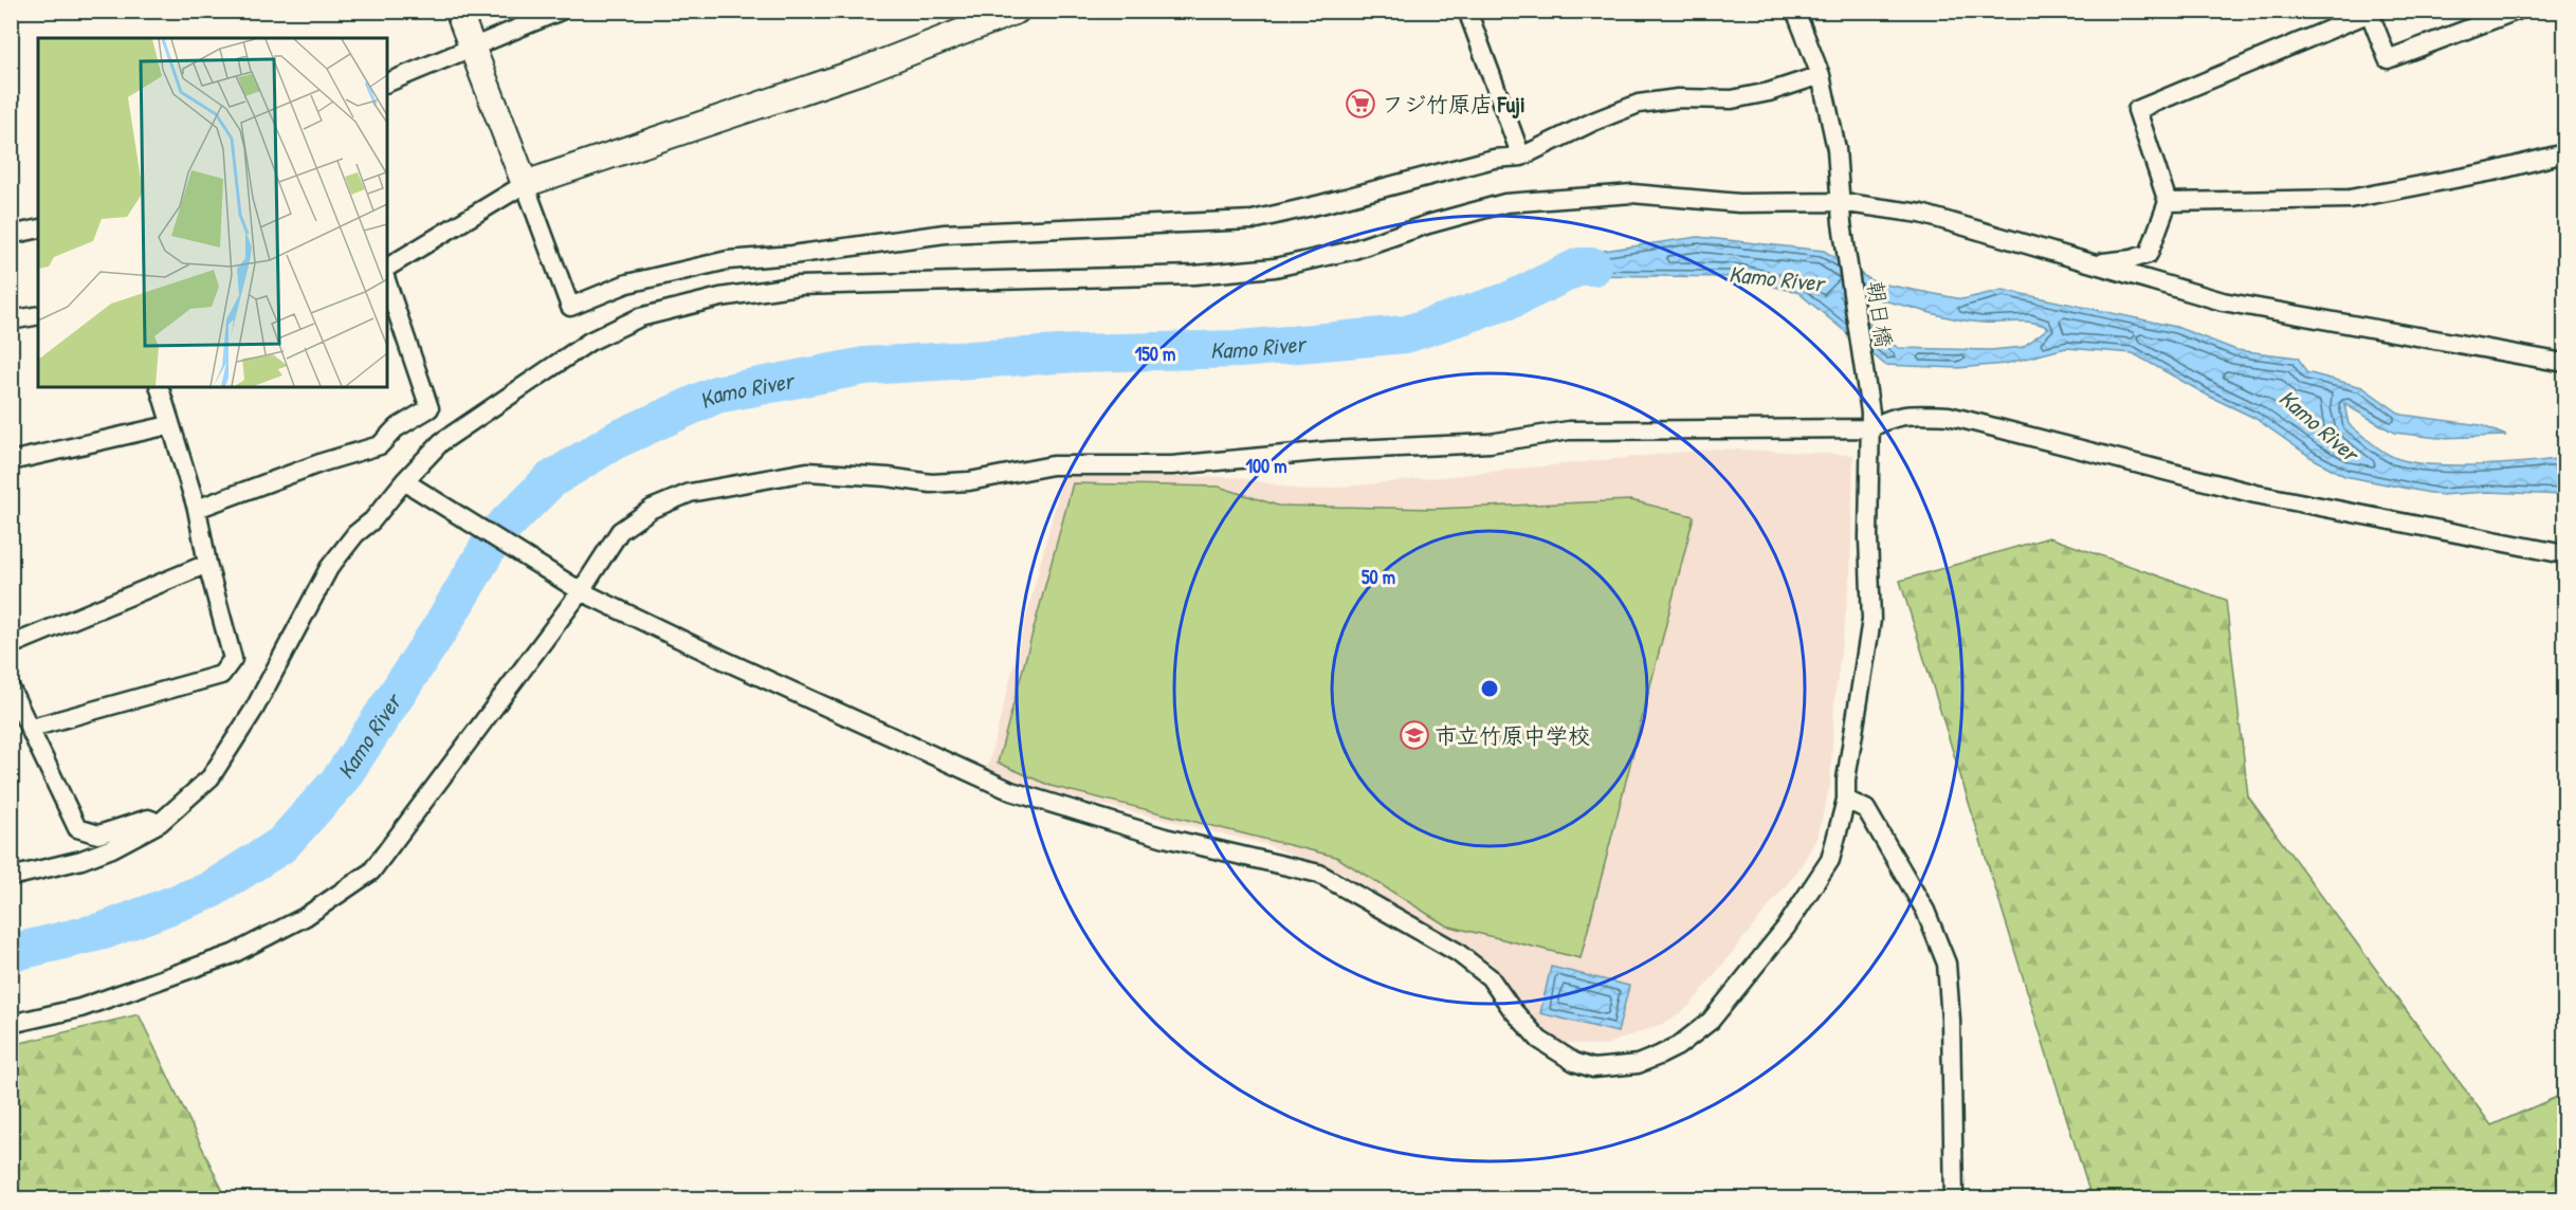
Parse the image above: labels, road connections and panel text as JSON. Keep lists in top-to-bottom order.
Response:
{
  "streets": {
    "street": ["朝日橋"]
  },
  "water": ["Kamo River"],
  "places": {
    "supermarket": ["フジ竹原店 Fuji"],
    "school or university": ["市立竹原中学校"]
  },
  "rings": ["150 m", "100 m", "50 m"]
}
